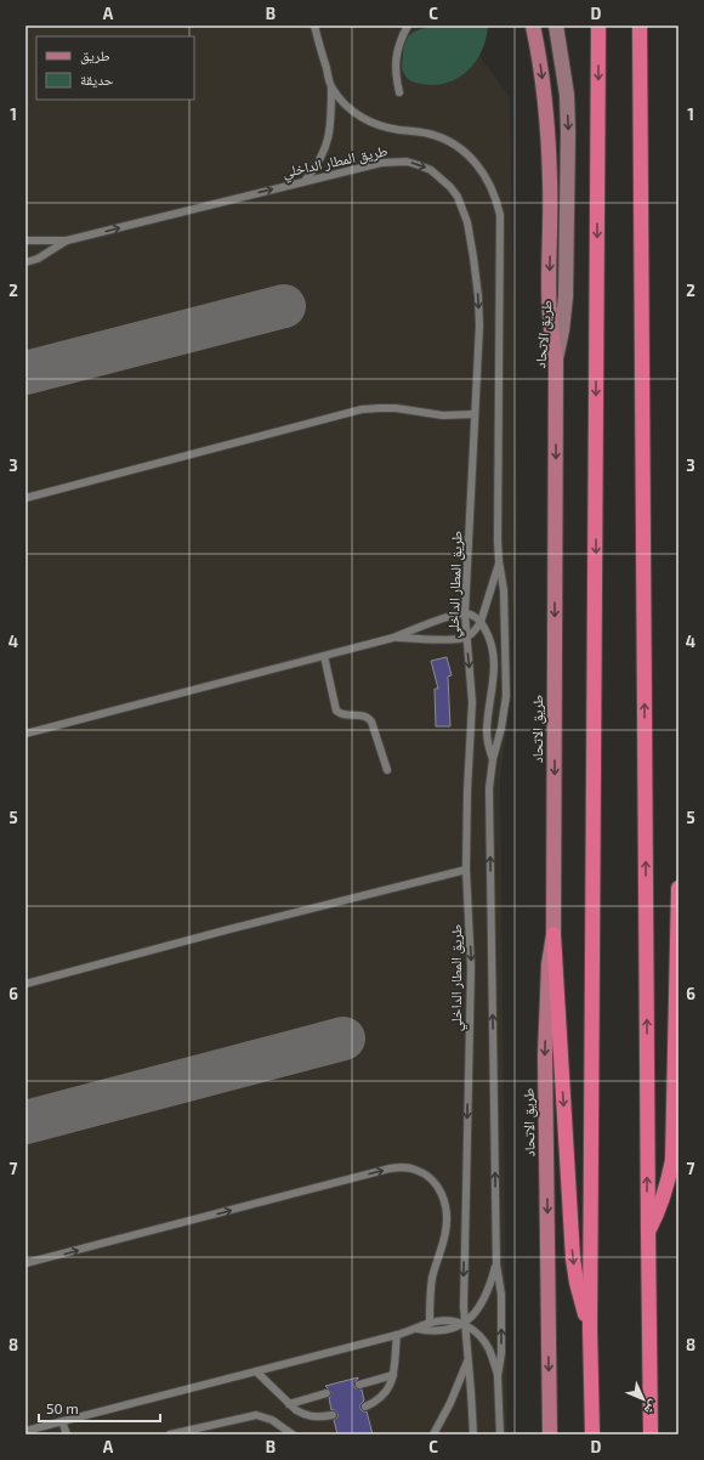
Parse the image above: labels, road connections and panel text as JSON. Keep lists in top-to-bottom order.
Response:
{
  "streets": {
    "main road": ["طريق الاتحاد"],
    "lane": ["طريق المطار الداخلي"]
  },
  "one_way": ["طريق الاتحاد"],
  "legend": ["طريق", "حديقة"],
  "scale_bar": "50 m",
  "north": "bottom right",
  "grid": {
    "columns": [
      "A",
      "B",
      "C",
      "D"
    ],
    "rows": [
      "1",
      "2",
      "3",
      "4",
      "5",
      "6",
      "7",
      "8"
    ]
  }
}
